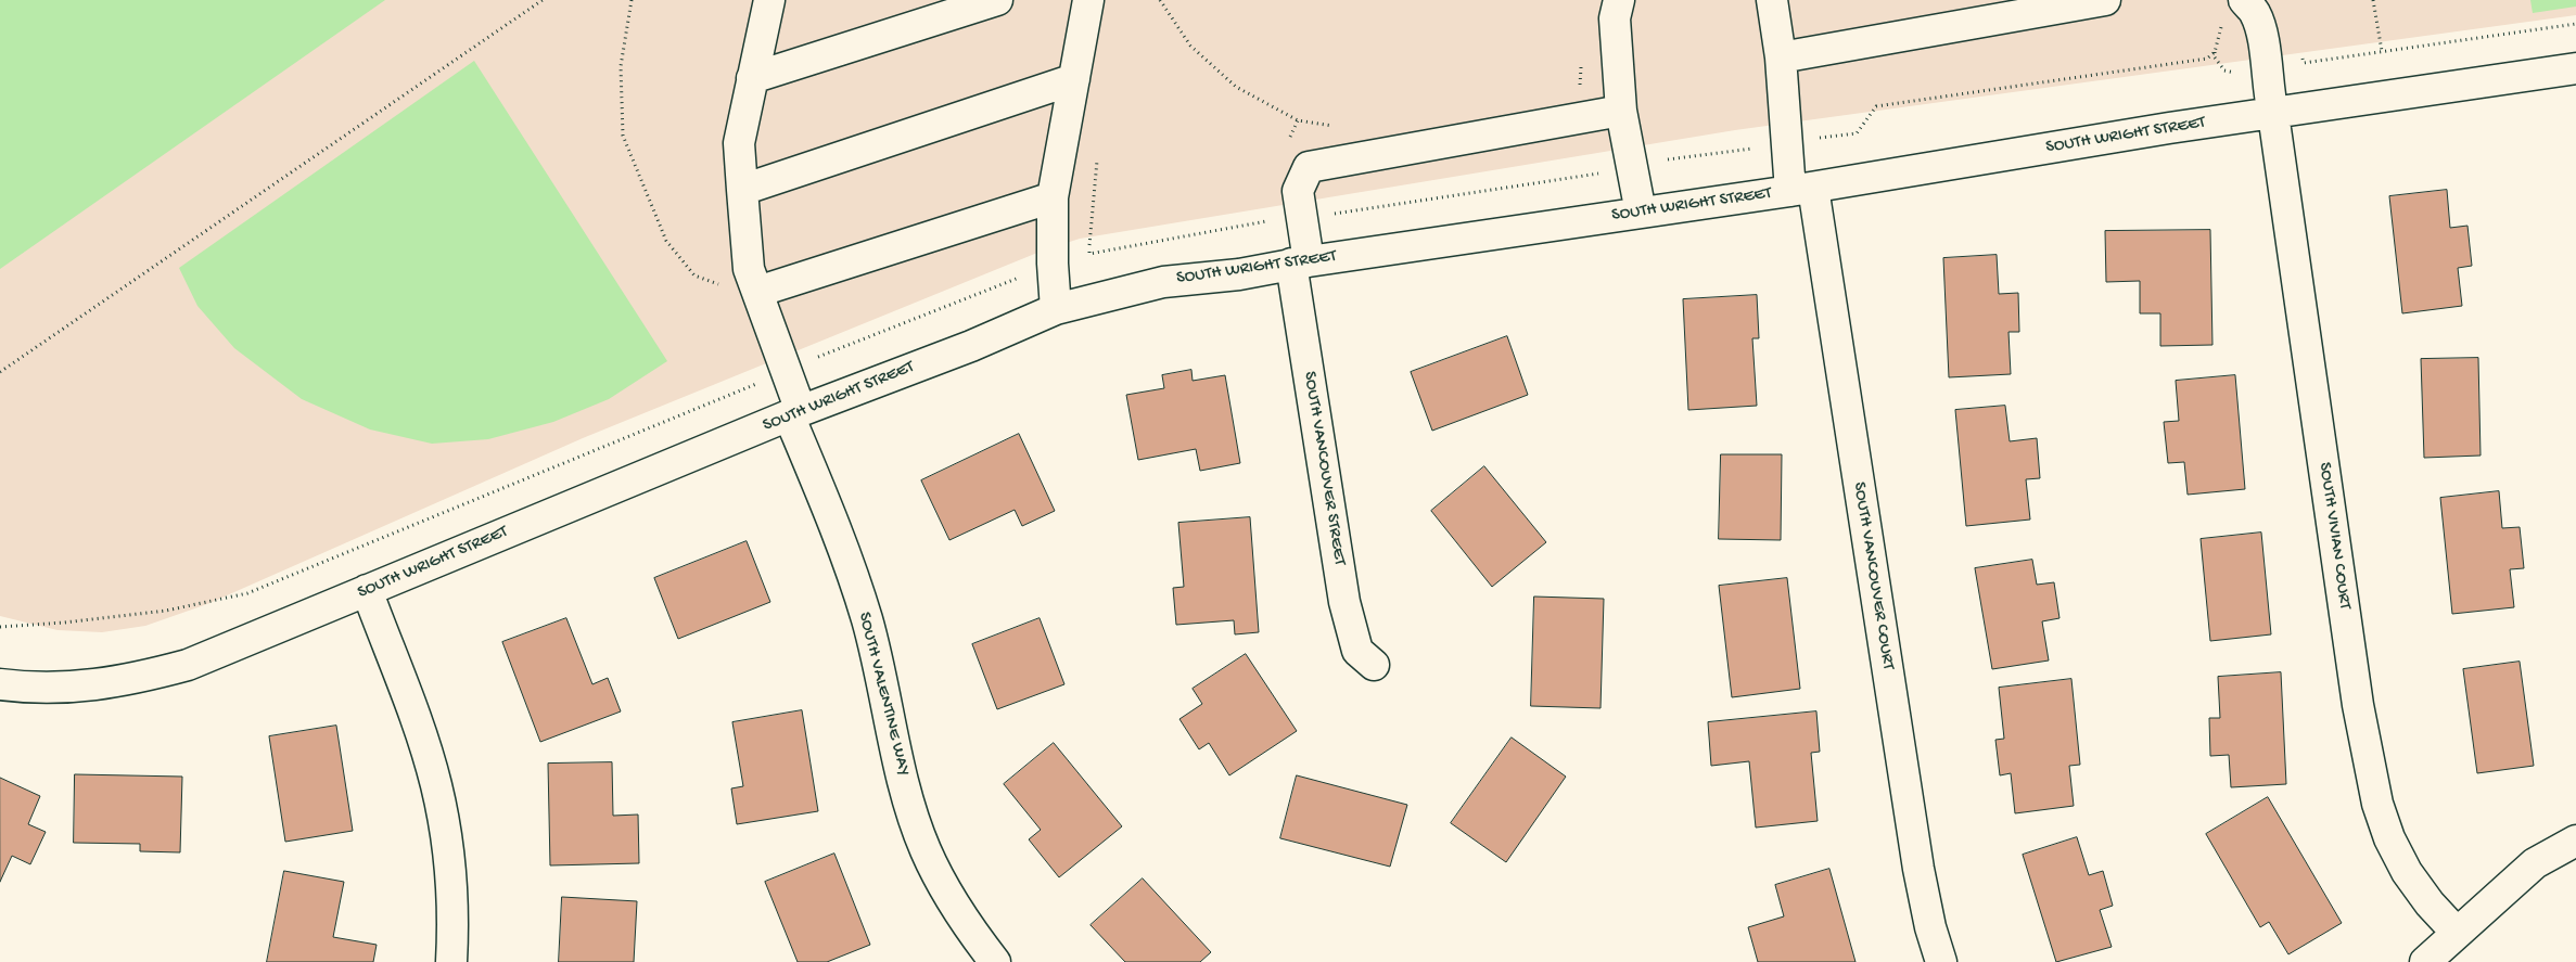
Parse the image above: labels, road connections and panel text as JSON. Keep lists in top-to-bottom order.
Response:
{
  "streets": {
    "street": [
      "SOUTH WRIGHT STREET",
      "SOUTH VANCOUVER STREET",
      "SOUTH VIVIAN COURT",
      "SOUTH VANCOUVER COURT",
      "SOUTH VALENTINE WAY"
    ]
  },
  "crossings": [
    ["SOUTH WRIGHT STREET", "SOUTH VANCOUVER STREET"],
    ["SOUTH WRIGHT STREET", "SOUTH VIVIAN COURT"],
    ["SOUTH WRIGHT STREET", "SOUTH VANCOUVER COURT"],
    ["SOUTH WRIGHT STREET", "SOUTH VALENTINE WAY"]
  ]
}
